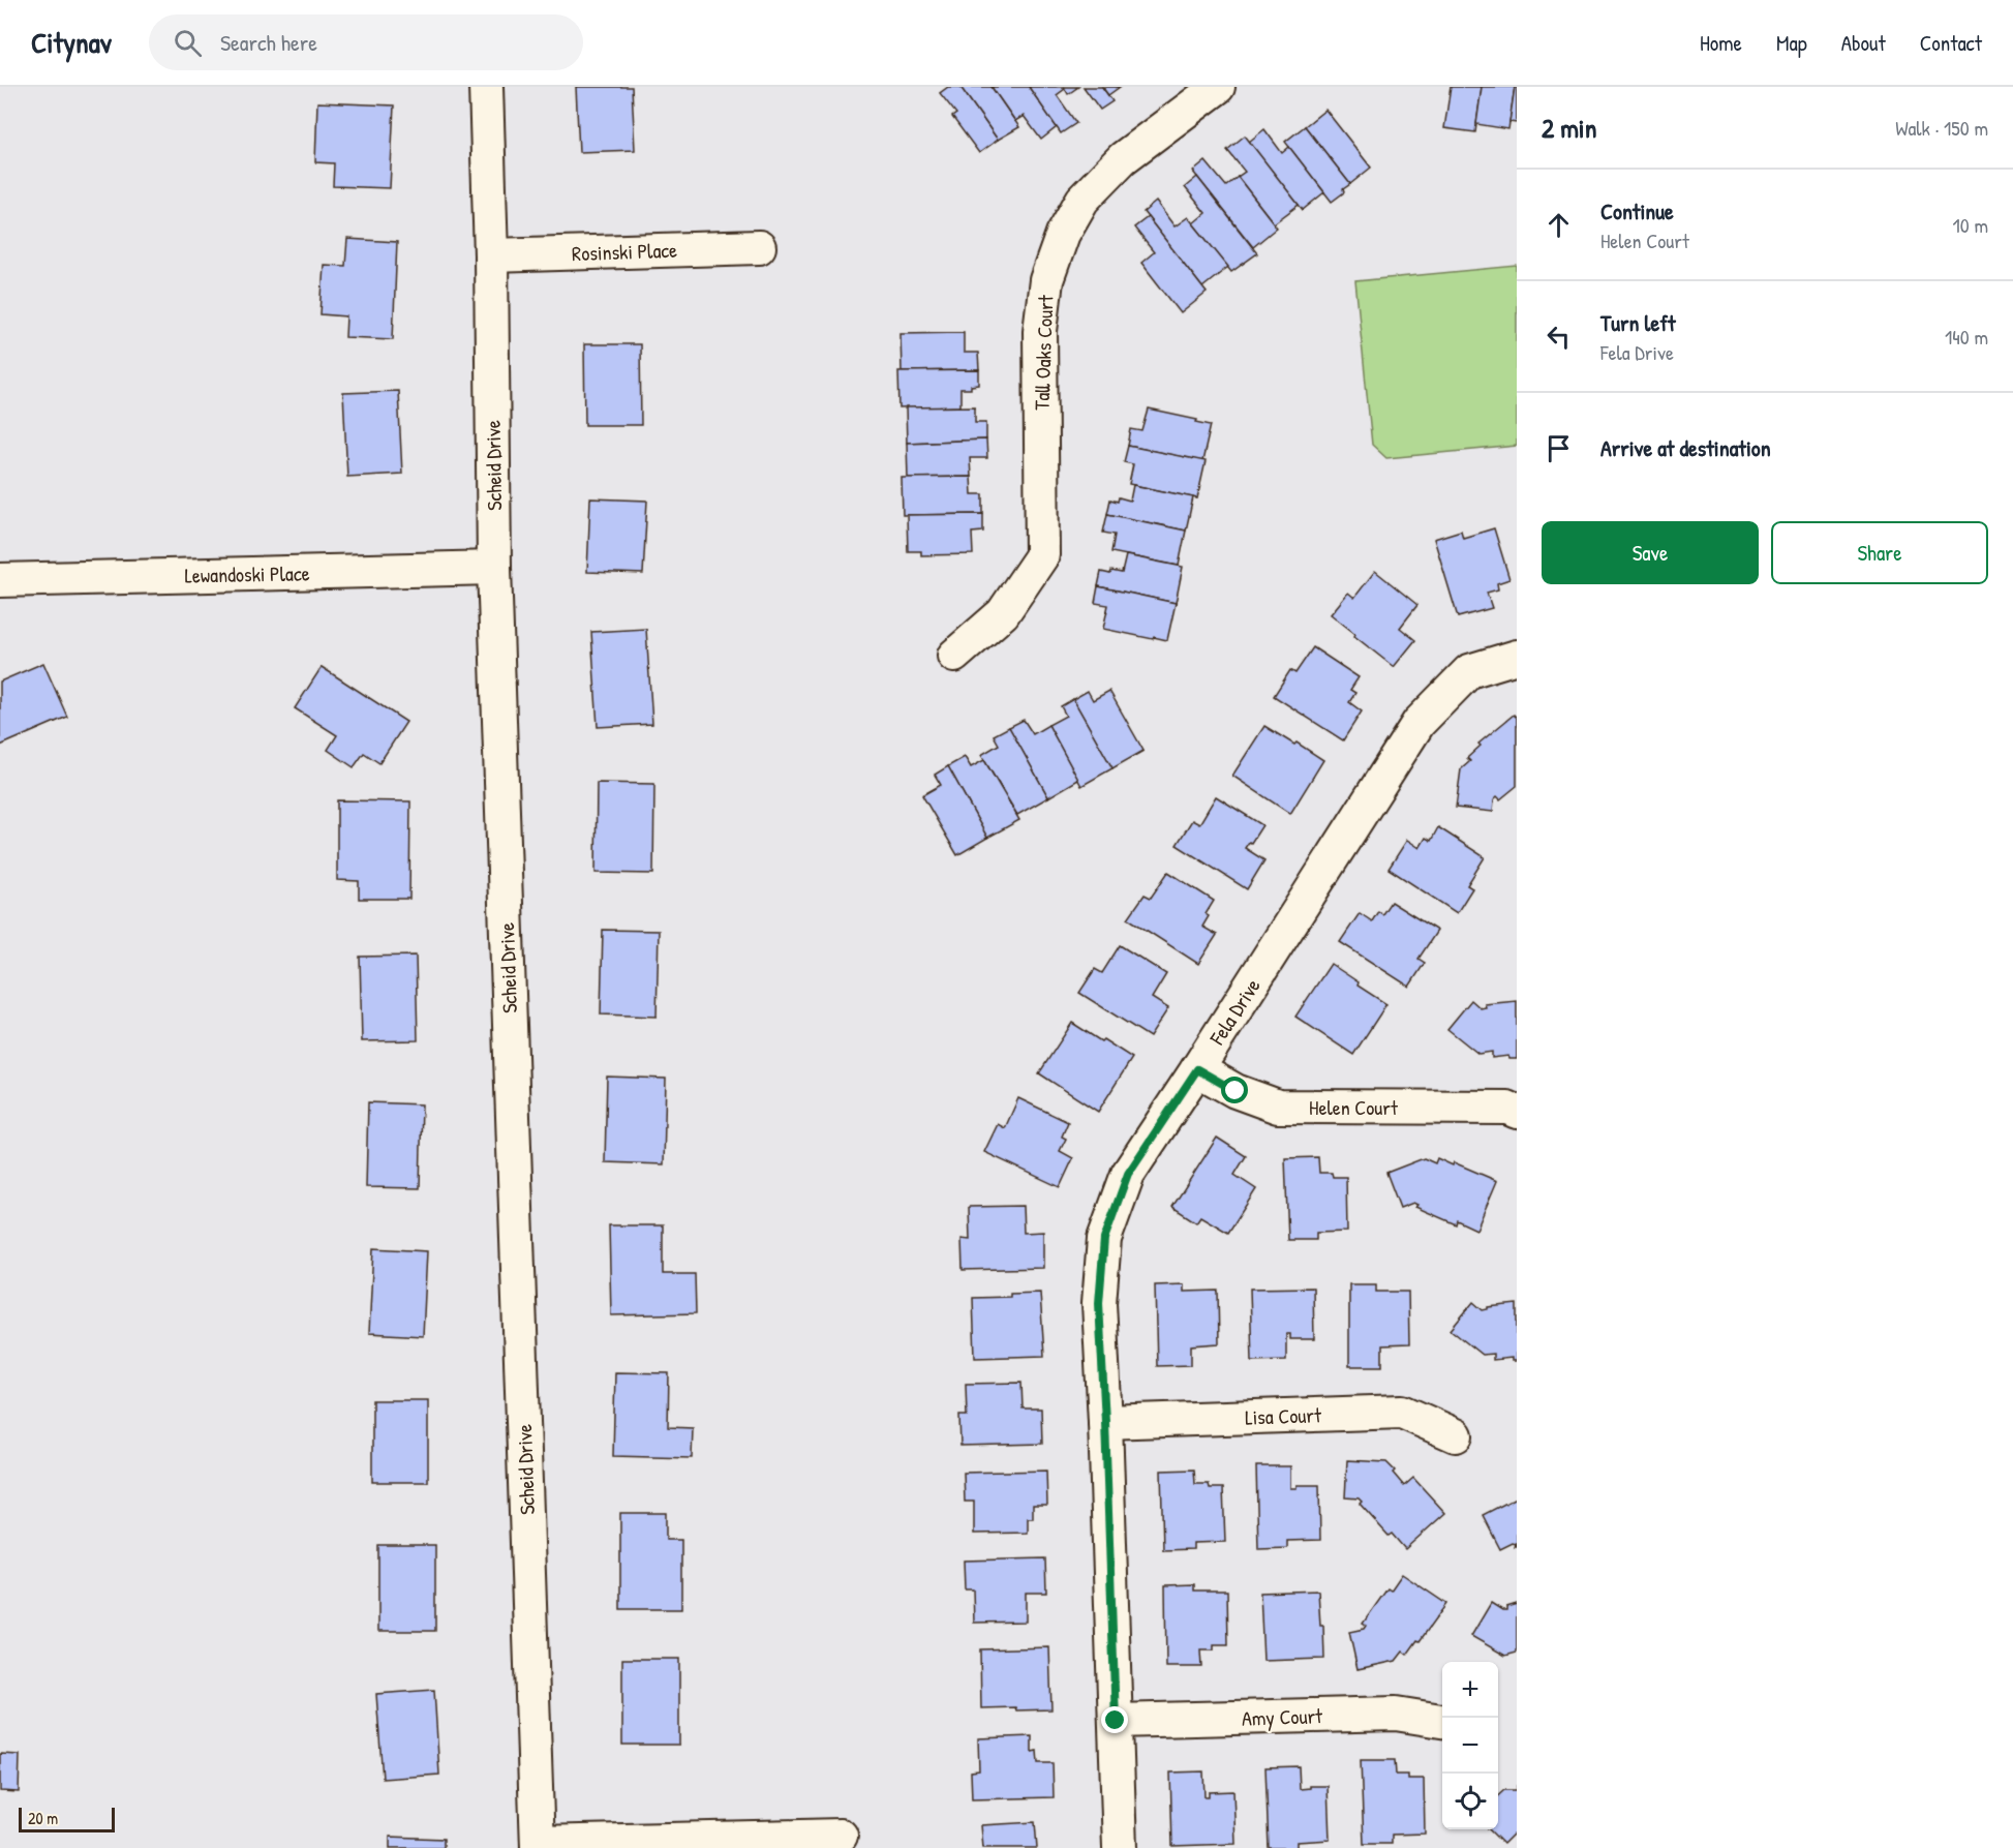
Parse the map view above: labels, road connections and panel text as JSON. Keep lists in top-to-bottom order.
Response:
{
  "streets": {
    "street": [
      "Rosinski Place",
      "Tall Oaks Court",
      "Scheid Drive",
      "Lewandoski Place",
      "Fela Drive",
      "Helen Court",
      "Lisa Court",
      "Amy Court"
    ]
  },
  "crossings": [
    ["Rosinski Place", "Scheid Drive"],
    ["Scheid Drive", "Lewandoski Place"],
    ["Fela Drive", "Helen Court"],
    ["Fela Drive", "Lisa Court"],
    ["Fela Drive", "Amy Court"]
  ],
  "scale_bar": "20 m",
  "page": {
    "header": "Citynav",
    "search": "Search here",
    "nav": [
      "Home",
      "Map",
      "About",
      "Contact"
    ],
    "heading": ["2 min", "Walk · 150 m"],
    "list": [
      ["Continue", "Helen Court", "10 m"],
      ["Turn left", "Fela Drive", "140 m"],
      "Arrive at destination"
    ],
    "buttons": ["Save", "Share"],
    "map_buttons": ["+", "−"],
    "scale": "20 m"
  }
}
